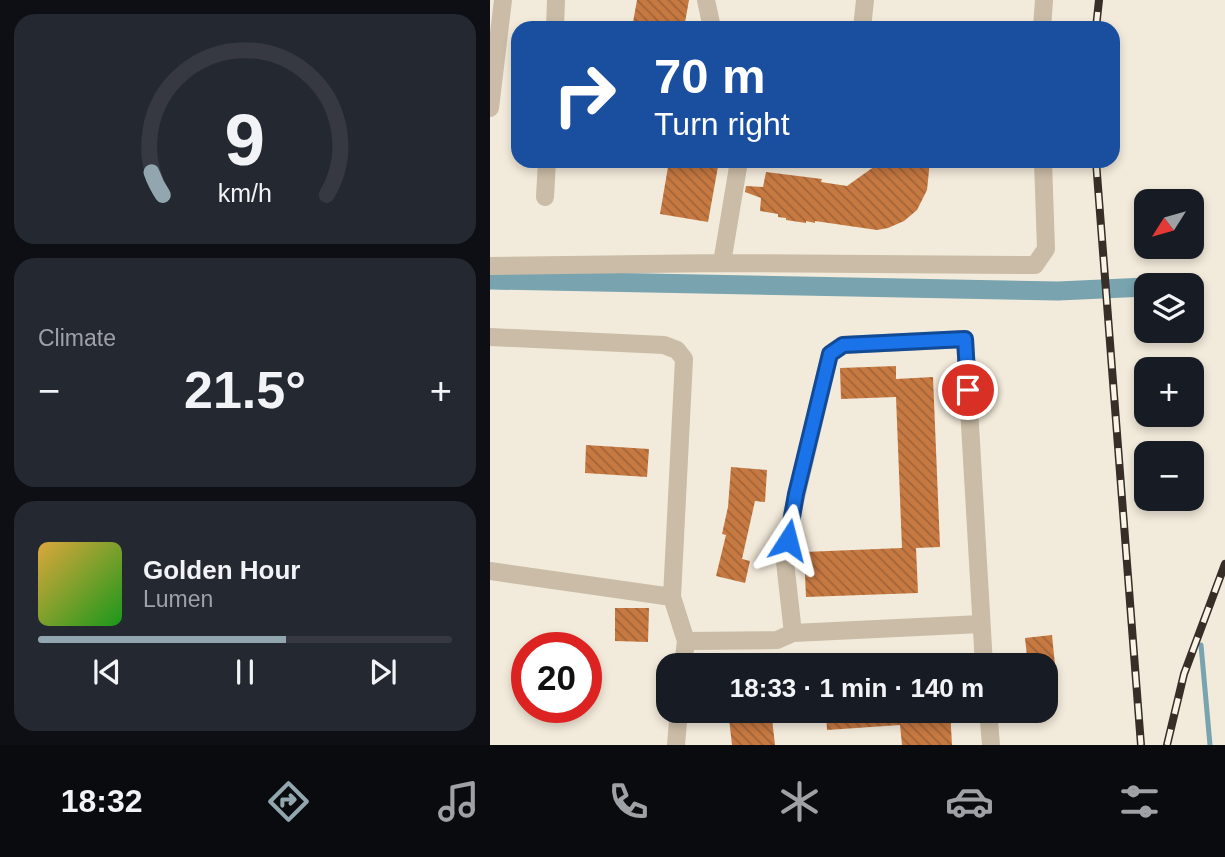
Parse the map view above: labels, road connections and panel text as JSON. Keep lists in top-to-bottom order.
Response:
{
  "north": "bottom left",
  "page": {
    "turn": ["70 m", "Turn right"],
    "map_buttons": ["+", "−"],
    "tile": "Climate",
    "heat": ["−", "21.5°", "+"],
    "song": ["Golden Hour", "Lumen"],
    "limit": "20",
    "trip": "18:33 · 1 min · 140 m",
    "tabs": "18:32",
    "gauge": ["9", "km/h"]
  }
}
